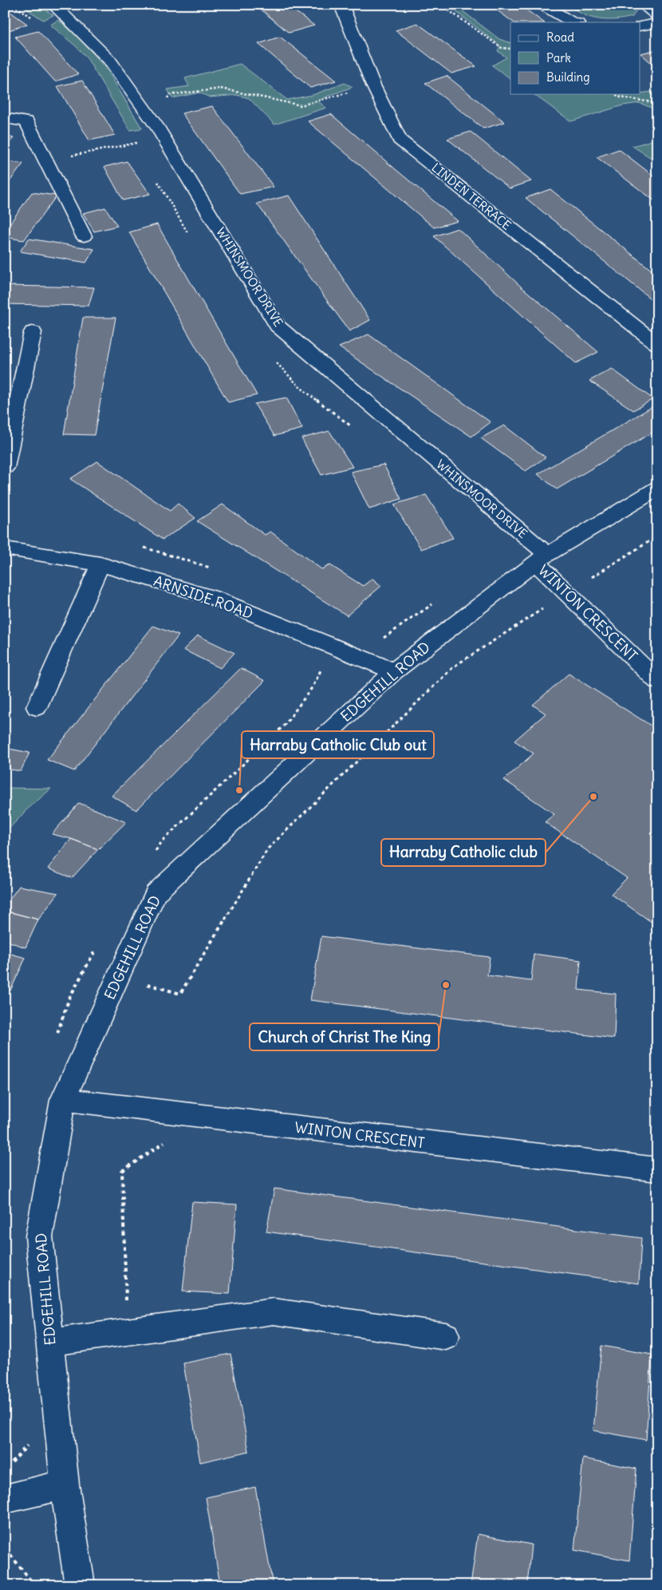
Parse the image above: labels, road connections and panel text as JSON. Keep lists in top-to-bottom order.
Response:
{
  "streets": {
    "street": [
      "LINDEN TERRACE",
      "WHINSMOOR DRIVE",
      "ARNSIDE ROAD",
      "WINTON CRESCENT",
      "EDGEHILL ROAD"
    ]
  },
  "crossings": [
    ["WHINSMOOR DRIVE", "WINTON CRESCENT"],
    ["WHINSMOOR DRIVE", "EDGEHILL ROAD"],
    ["ARNSIDE ROAD", "EDGEHILL ROAD"],
    ["WINTON CRESCENT", "EDGEHILL ROAD"]
  ],
  "places": ["Harraby Catholic Club out", "Harraby Catholic club", "Church of Christ The King"],
  "legend": ["Road", "Park", "Building"]
}
